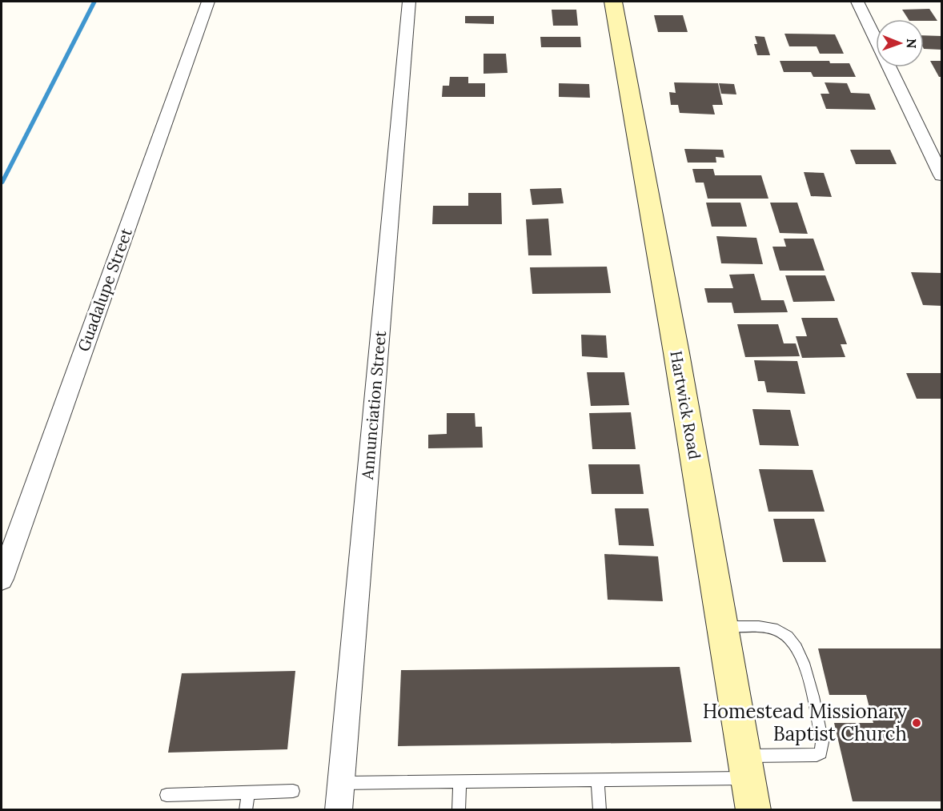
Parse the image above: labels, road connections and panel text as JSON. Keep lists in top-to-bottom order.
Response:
{
  "streets": {
    "street": ["Guadalupe Street", "Annunciation Street", "Hartwick Road"]
  },
  "places": ["Homestead Missionary Baptist Church"],
  "north": "right"
}
